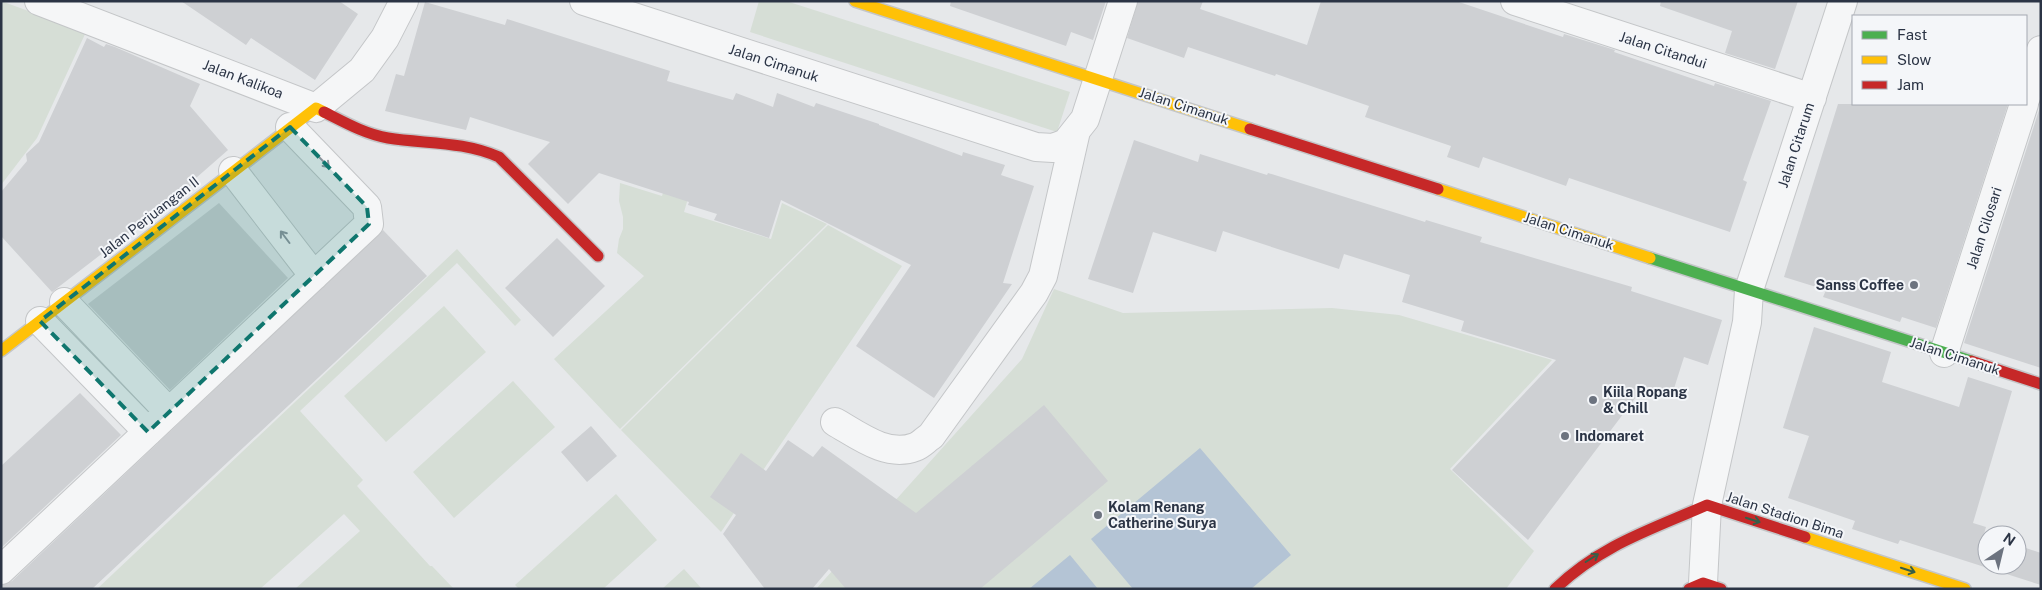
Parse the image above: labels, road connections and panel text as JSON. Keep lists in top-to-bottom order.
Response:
{
  "streets": {
    "street": [
      "Jalan Citandui",
      "Jalan Cimanuk",
      "Jalan Kalikoa",
      "Jalan Citarum",
      "Jalan Perjuangan II",
      "Jalan Cilosari",
      "Jalan Stadion Bima"
    ]
  },
  "crossings": [
    ["Jalan Citandui", "Jalan Citarum"],
    ["Jalan Cimanuk", "Jalan Citarum"],
    ["Jalan Cimanuk", "Jalan Cilosari"],
    ["Jalan Kalikoa", "Jalan Perjuangan II"],
    ["Jalan Citarum", "Jalan Stadion Bima"]
  ],
  "one_way": ["Jalan Stadion Bima"],
  "places": [
    "Sanss Coffee",
    "Kiila Ropang & Chill",
    "Indomaret",
    "Kolam Renang Catherine Surya"
  ],
  "legend": ["Fast", "Slow", "Jam"],
  "north": "top right"
}
